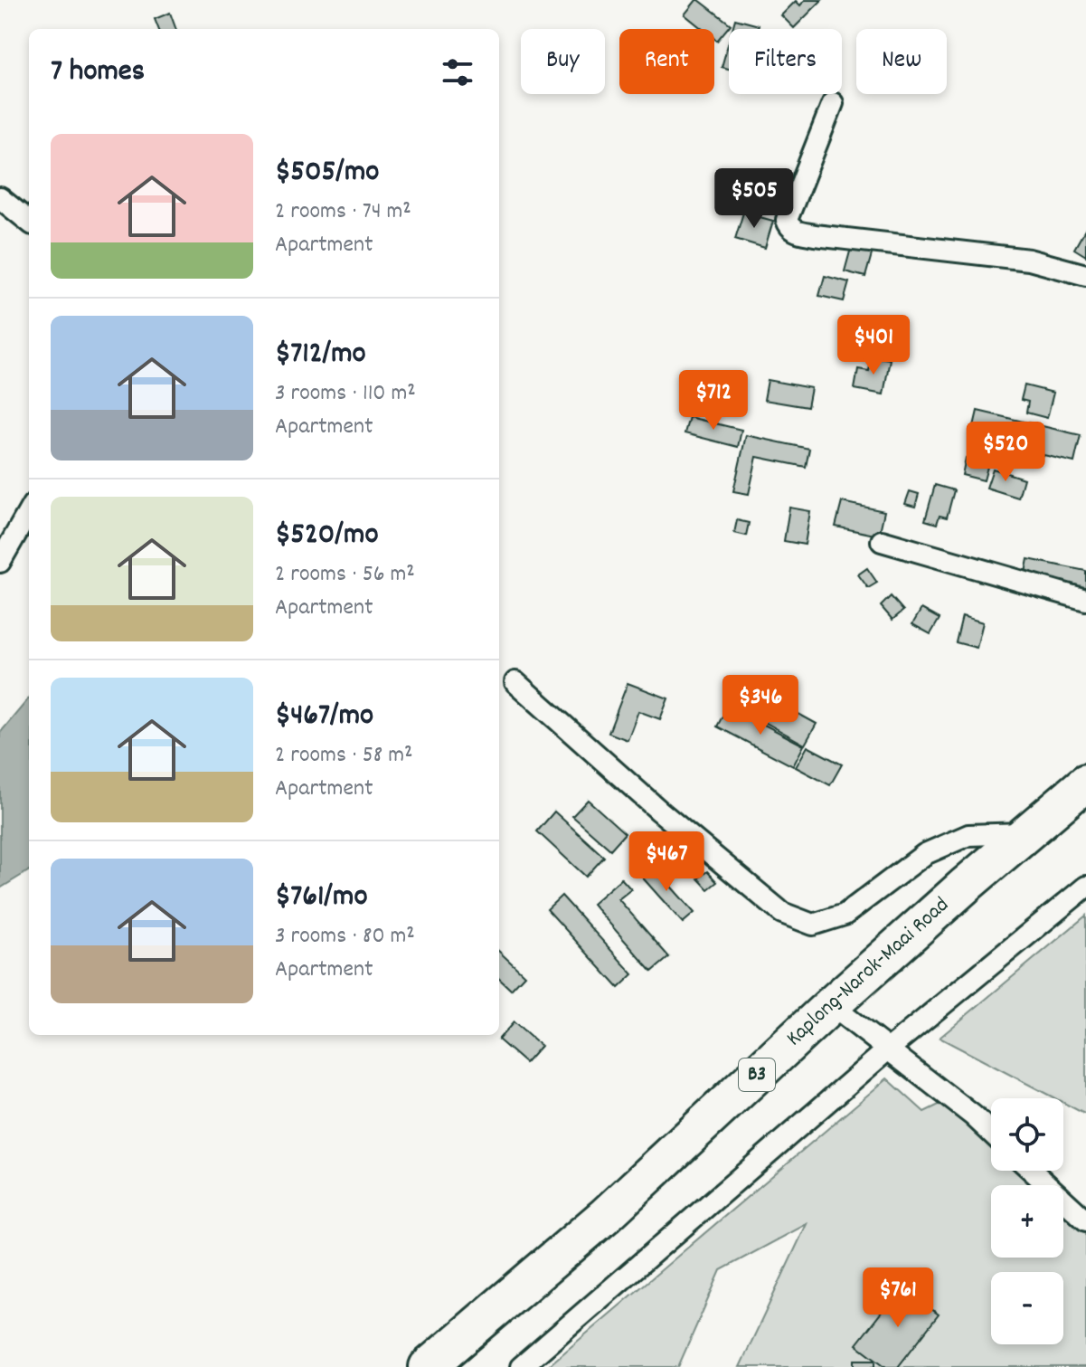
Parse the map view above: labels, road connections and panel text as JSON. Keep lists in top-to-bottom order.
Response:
{
  "streets": {
    "highway": ["Kaplong-Narok-Maai Road", "B3"]
  },
  "page": {
    "chip": [
      "Buy",
      "Rent",
      "Filters",
      "New"
    ],
    "heading": "7 homes",
    "list": [
      {
        "name": "$505/mo",
        "note": "2 rooms · 74 m² · Apartment"
      },
      {
        "name": "$712/mo",
        "note": "3 rooms · 110 m² · Apartment"
      },
      {
        "name": "$520/mo",
        "note": "2 rooms · 56 m² · Apartment"
      },
      {
        "name": "$467/mo",
        "note": "2 rooms · 58 m² · Apartment"
      },
      {
        "name": "$761/mo",
        "note": "3 rooms · 80 m² · Apartment"
      }
    ],
    "price": [
      "$505",
      "$401",
      "$712",
      "$520",
      "$346",
      "$467",
      "$761"
    ],
    "map_buttons": ["+", "−"]
  }
}
